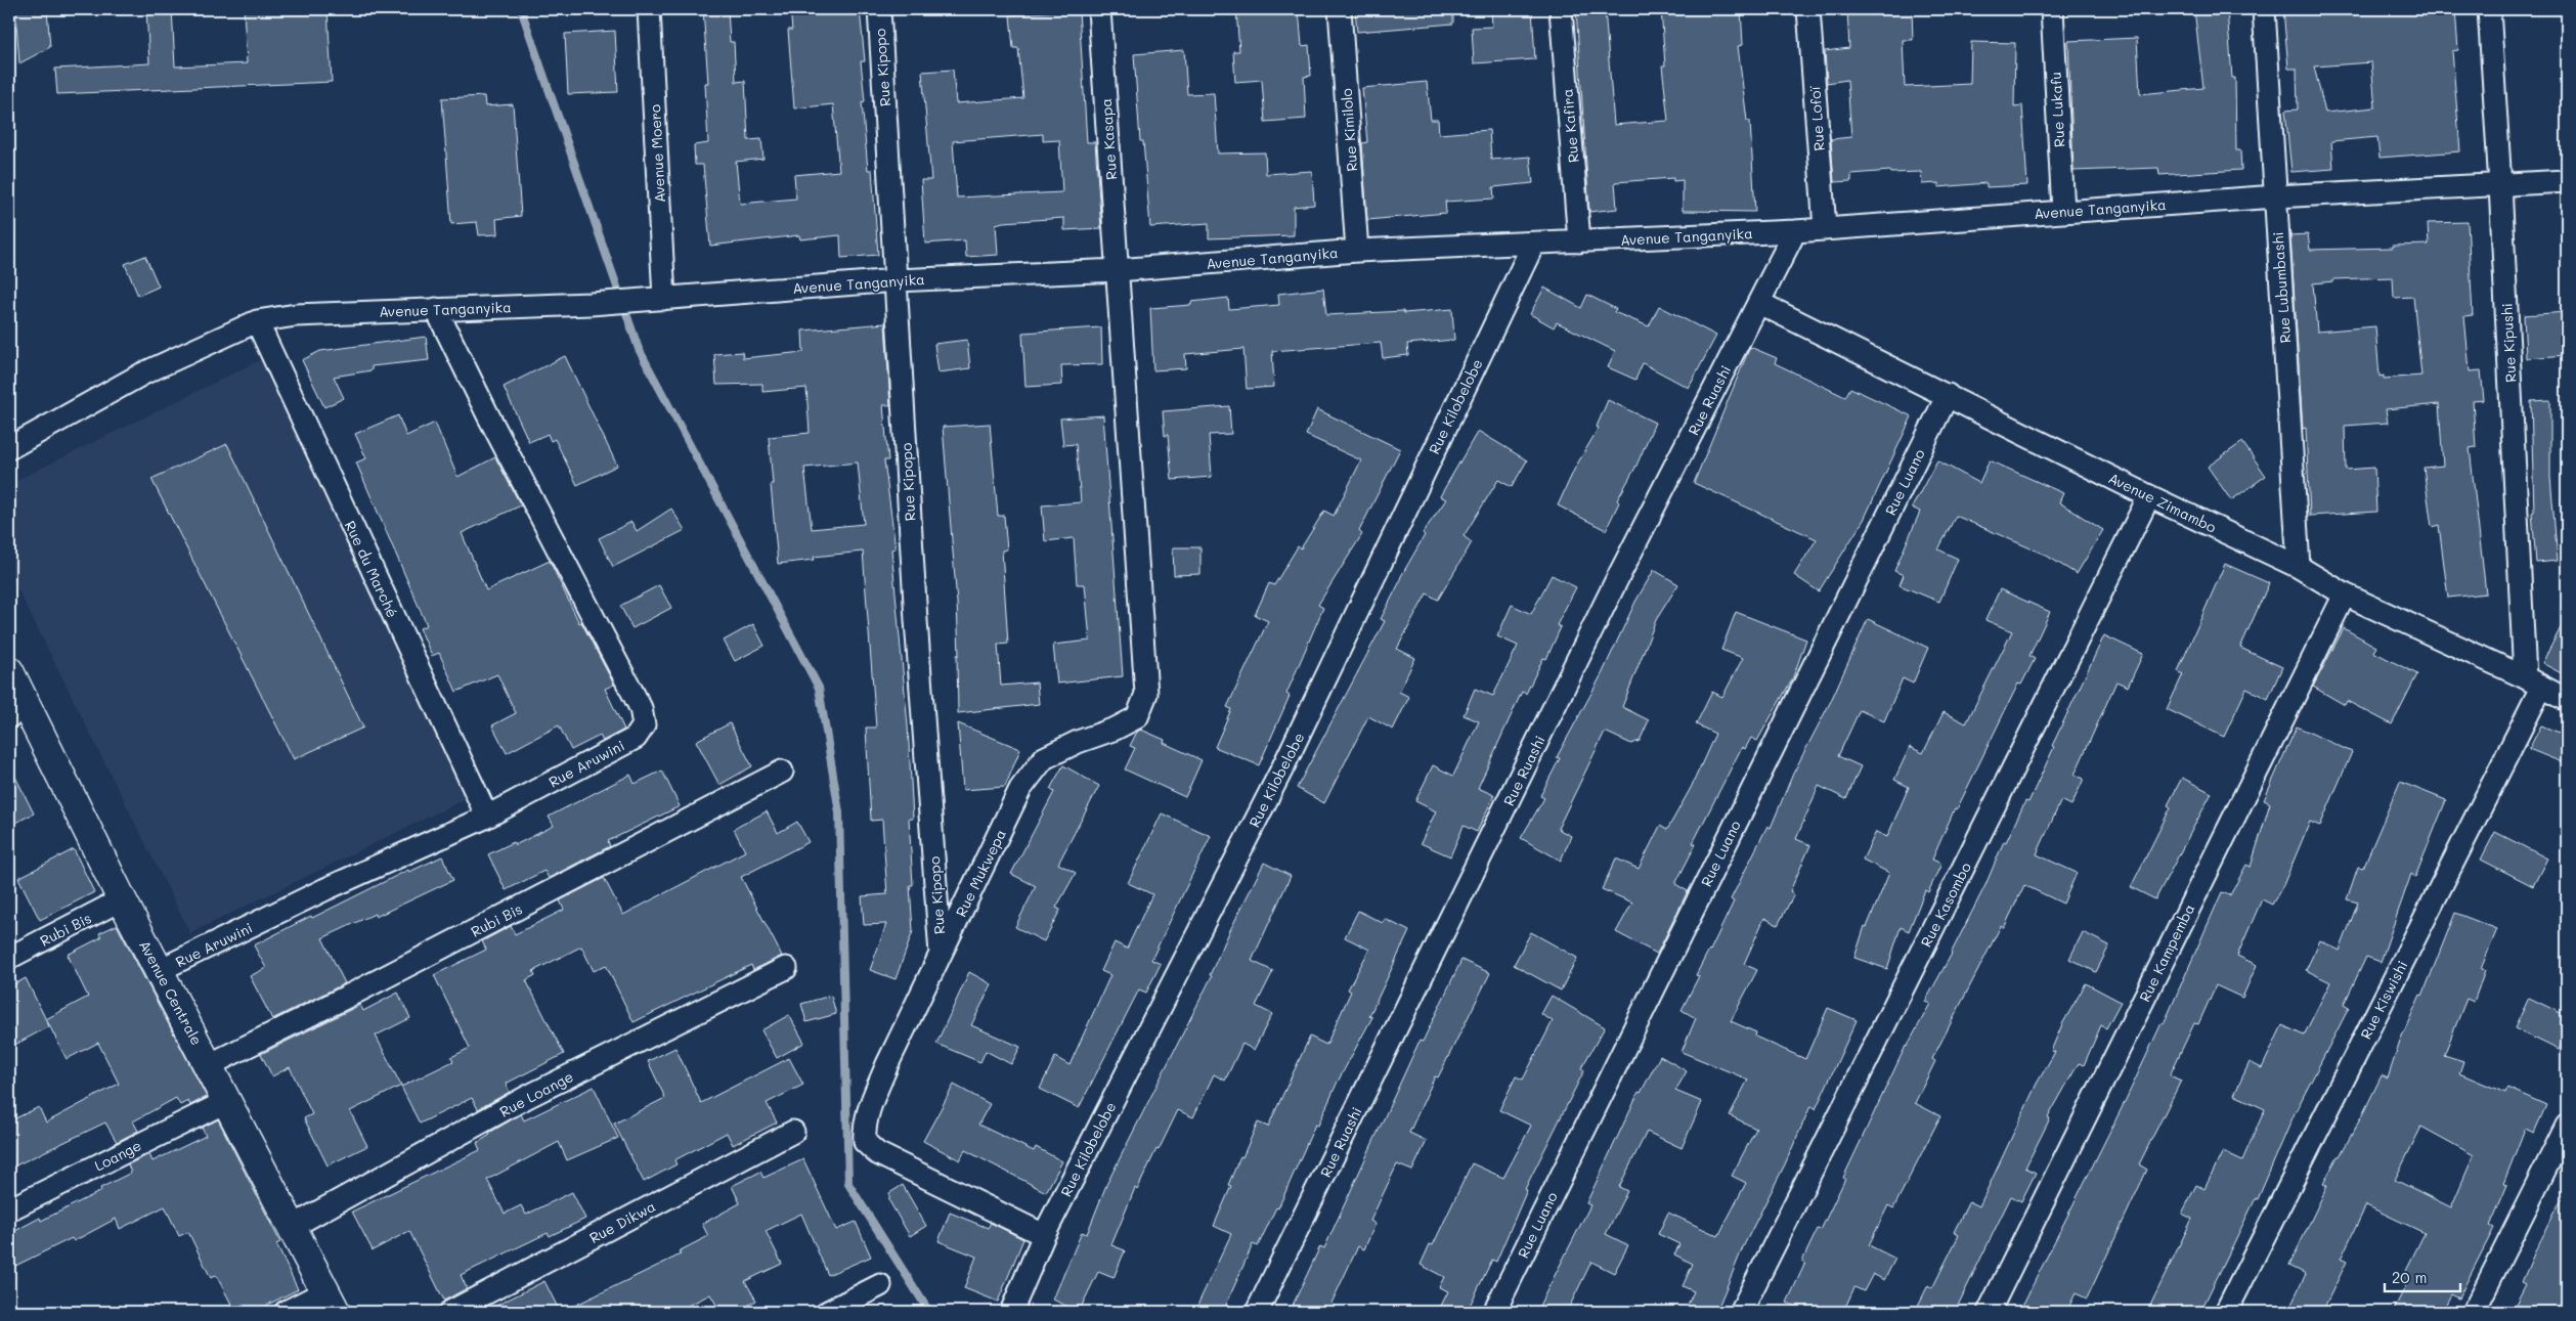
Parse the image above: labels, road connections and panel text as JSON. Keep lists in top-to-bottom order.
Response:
{
  "streets": {
    "street": [
      "Rue Kipopo",
      "Rue Lukafu",
      "Rue Lofoï",
      "Rue Kafira",
      "Rue Kimilolo",
      "Rue Kasapa",
      "Avenue Moero",
      "Avenue Tanganyika",
      "Rue Lubumbashi",
      "Rue Kipushi",
      "Rue Ruashi",
      "Rue Kilobelobe",
      "Rue Luano",
      "Avenue Zimambo",
      "Rue du Marché",
      "Rue Aruwini",
      "Rue Mukwepa",
      "Rue Kasombo",
      "Rubi Bis",
      "Rue Kampemba",
      "Avenue Centrale",
      "Rue Kiswishi",
      "Rue Loange",
      "Loange",
      "Rue Dikwa"
    ]
  },
  "crossings": [
    ["Rue Kipopo", "Avenue Tanganyika"],
    ["Rue Kipopo", "Rue Mukwepa"],
    ["Rue Lukafu", "Avenue Tanganyika"],
    ["Rue Lofoï", "Avenue Tanganyika"],
    ["Rue Kafira", "Avenue Tanganyika"],
    ["Rue Kimilolo", "Avenue Tanganyika"],
    ["Rue Kasapa", "Avenue Tanganyika"],
    ["Rue Kasapa", "Rue Mukwepa"],
    ["Avenue Moero", "Avenue Tanganyika"],
    ["Avenue Tanganyika", "Rue Lubumbashi"],
    ["Avenue Tanganyika", "Rue Kipushi"],
    ["Avenue Tanganyika", "Rue Ruashi"],
    ["Avenue Tanganyika", "Rue Kilobelobe"],
    ["Avenue Tanganyika", "Rue du Marché"],
    ["Avenue Tanganyika", "Rue Aruwini"],
    ["Rue Lubumbashi", "Avenue Zimambo"],
    ["Rue Kipushi", "Avenue Zimambo"],
    ["Rue Kipushi", "Rue Kiswishi"],
    ["Rue Ruashi", "Avenue Zimambo"],
    ["Rue Kilobelobe", "Rue Mukwepa"],
    ["Rue Luano", "Avenue Zimambo"],
    ["Avenue Zimambo", "Rue Kasombo"],
    ["Avenue Zimambo", "Rue Kampemba"],
    ["Avenue Zimambo", "Rue Kiswishi"],
    ["Rue du Marché", "Rue Aruwini"],
    ["Rue Aruwini", "Avenue Centrale"],
    ["Rubi Bis", "Avenue Centrale"],
    ["Avenue Centrale", "Rue Loange"],
    ["Avenue Centrale", "Loange"]
  ],
  "scale_bar": "20 m"
}
